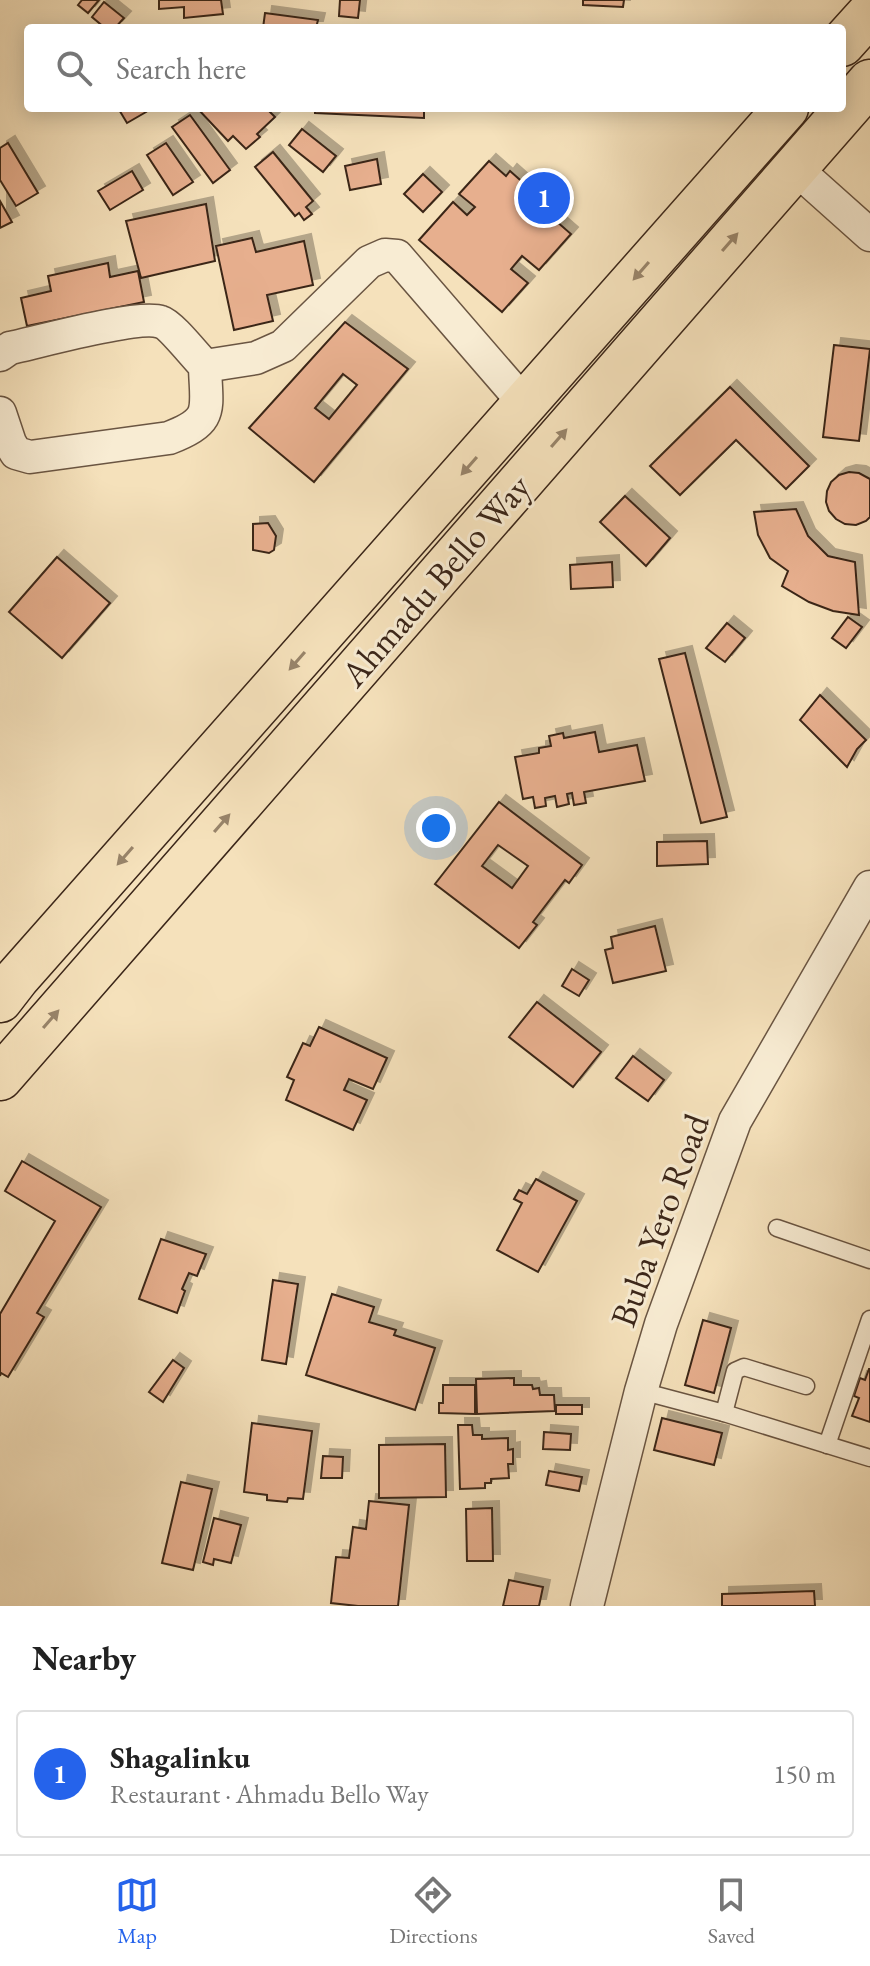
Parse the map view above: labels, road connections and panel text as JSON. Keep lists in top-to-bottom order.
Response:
{
  "streets": {
    "main road": ["Ahmadu Bello Way"],
    "street": ["Buba Yero Road"]
  },
  "page": {
    "search": "Search here",
    "pins": "1",
    "heading": "Nearby",
    "list": [
      {
        "mark": "1",
        "name": "Shagalinku",
        "note": "Restaurant · Ahmadu Bello Way",
        "value": "150 m"
      }
    ],
    "nav": ["Map", "Directions", "Saved"]
  }
}
